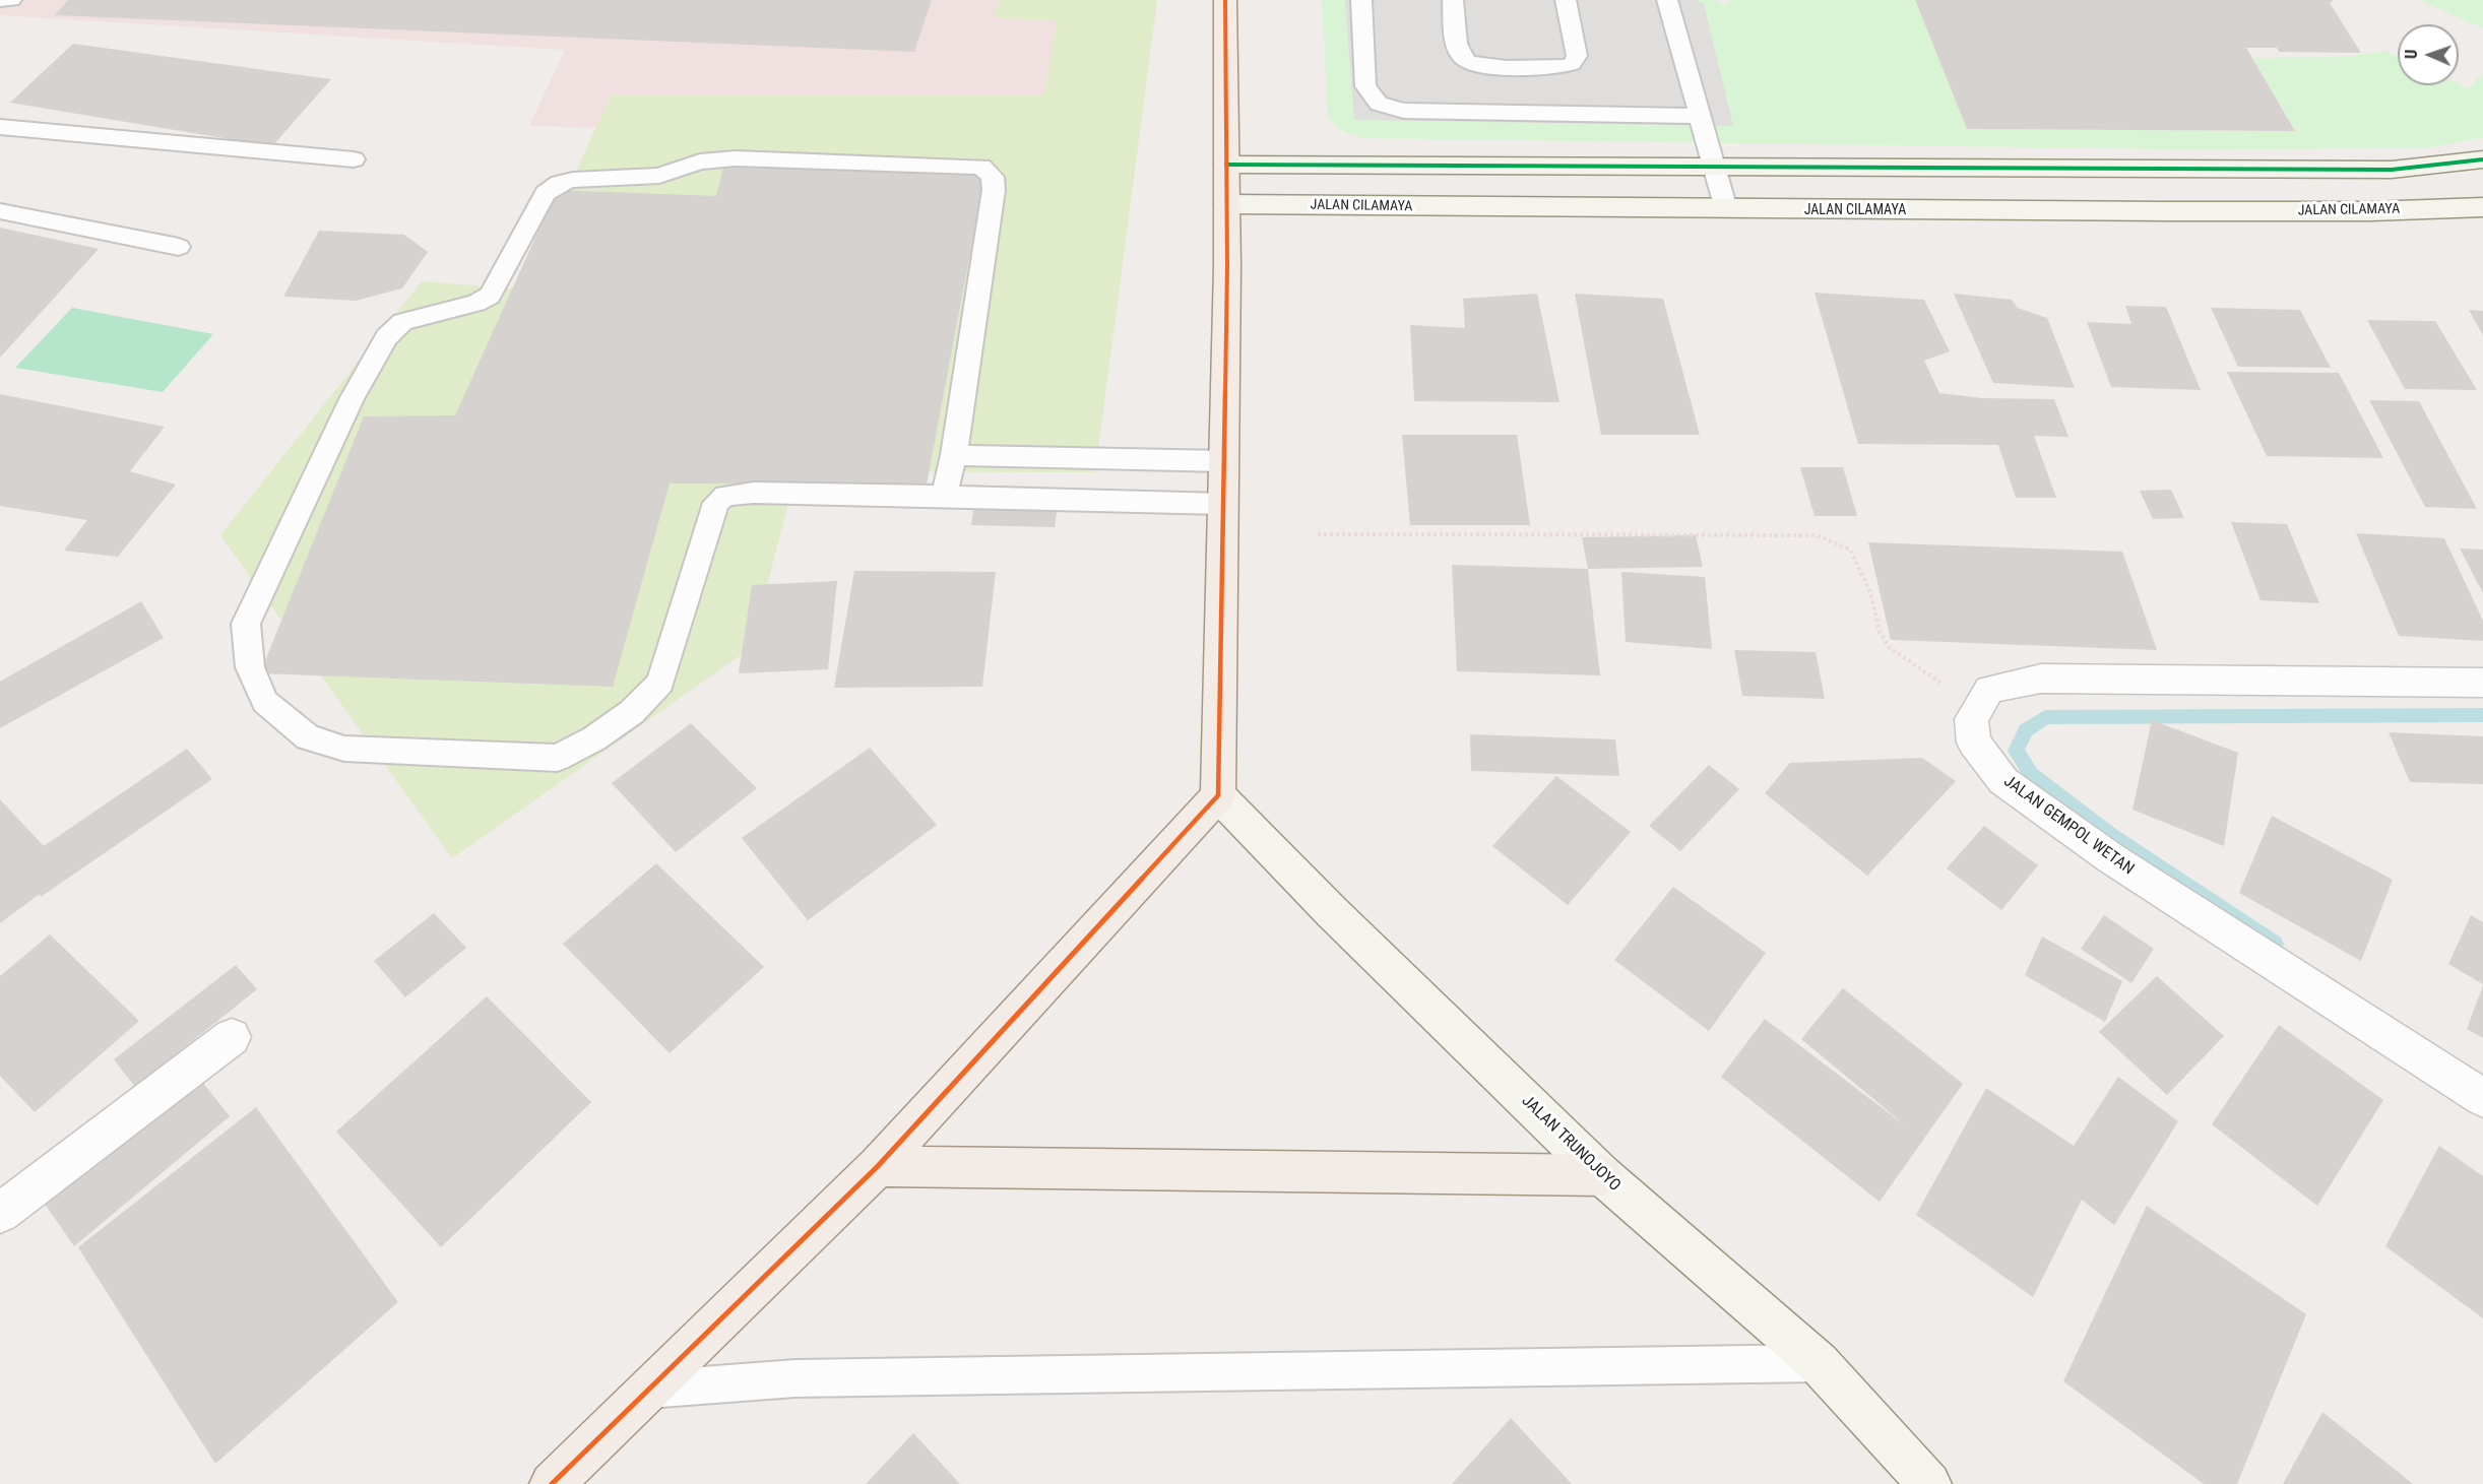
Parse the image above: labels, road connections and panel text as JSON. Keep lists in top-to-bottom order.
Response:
{
  "streets": {
    "street": ["JALAN CILAMAYA", "JALAN GEMPOL WETAN", "JALAN TRUNOJOYO"]
  },
  "north": "left"
}
